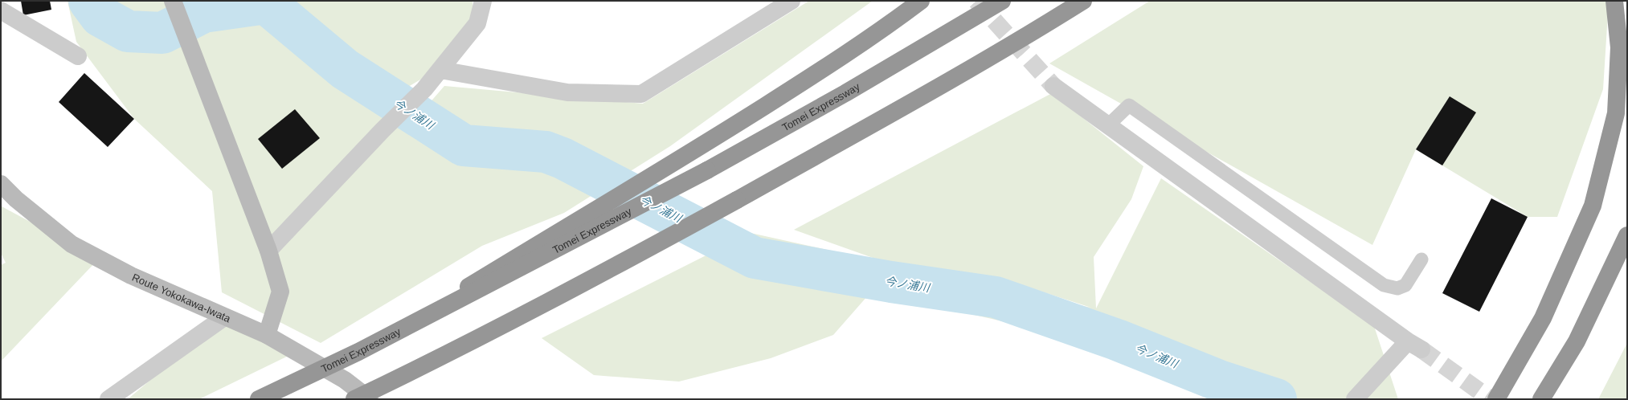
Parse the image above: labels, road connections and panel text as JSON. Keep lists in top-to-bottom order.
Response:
{
  "streets": {
    "highway": ["Tomei Expressway"],
    "main road": ["Route Yokokawa-Iwata"]
  },
  "water": ["今ノ浦川"]
}
